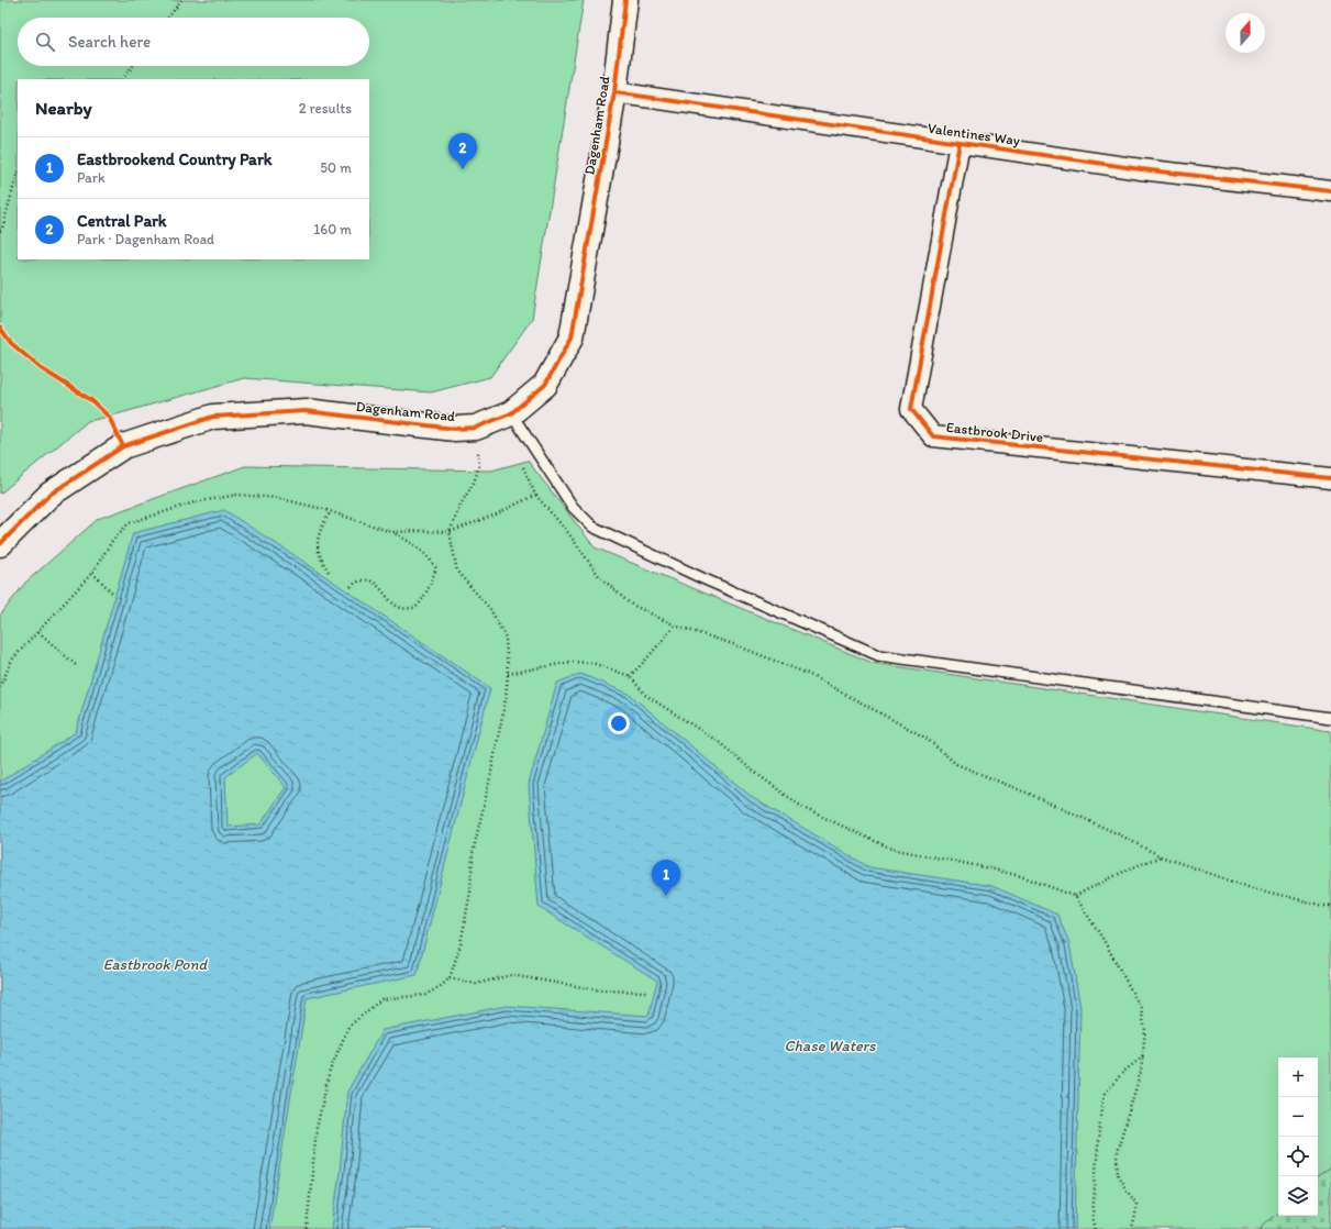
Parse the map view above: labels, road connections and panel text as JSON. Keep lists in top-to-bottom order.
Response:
{
  "streets": {
    "street": ["Dagenham Road", "Valentines Way", "Eastbrook Drive"]
  },
  "crossings": [
    ["Dagenham Road", "Valentines Way"],
    ["Valentines Way", "Eastbrook Drive"]
  ],
  "water": ["Eastbrook Pond", "Chase Waters"],
  "north": "top",
  "page": {
    "search": "Search here",
    "heading": ["Nearby", "2 results"],
    "pins": ["2", "1"],
    "list": [
      {
        "mark": "1",
        "name": "Eastbrookend Country Park",
        "note": "Park",
        "value": "50 m"
      },
      {
        "mark": "2",
        "name": "Central Park",
        "note": "Park · Dagenham Road",
        "value": "160 m"
      }
    ],
    "map_buttons": ["+", "−"]
  }
}
